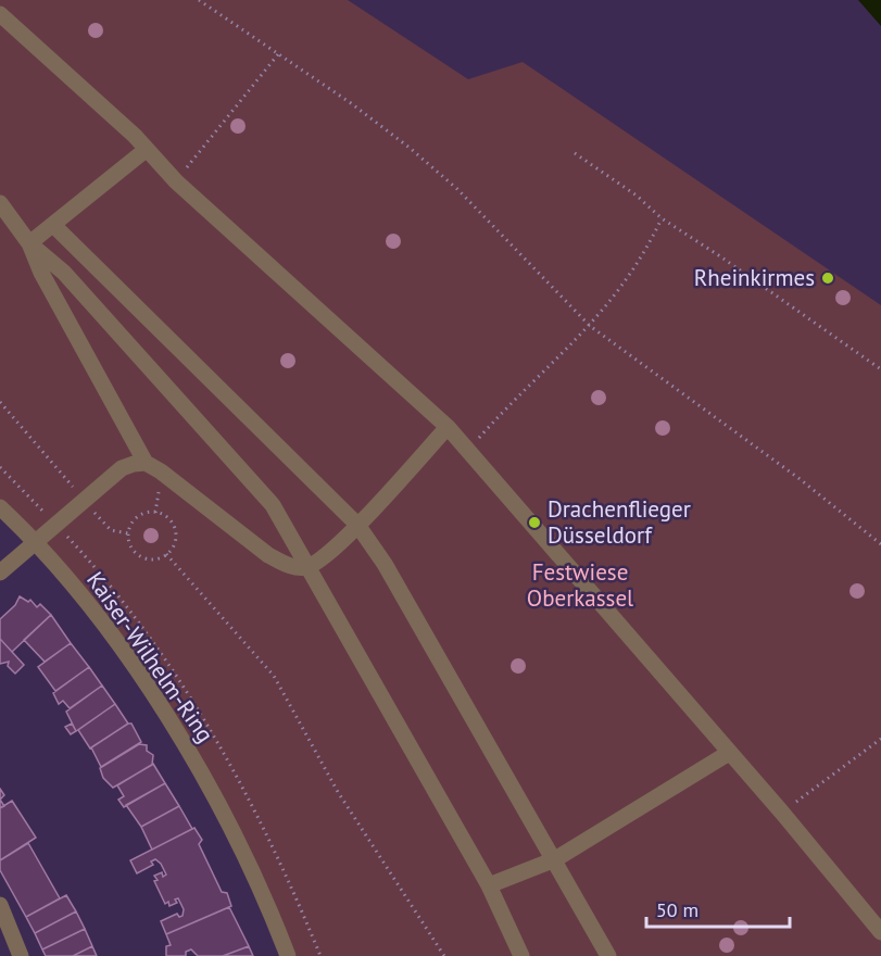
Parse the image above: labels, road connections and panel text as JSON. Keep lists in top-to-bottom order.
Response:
{
  "streets": {
    "street": ["Kaiser-Wilhelm-Ring"]
  },
  "parks": ["Festwiese Oberkassel"],
  "places": ["Rheinkirmes", "Drachenflieger Düsseldorf"],
  "scale_bar": "50 m"
}
